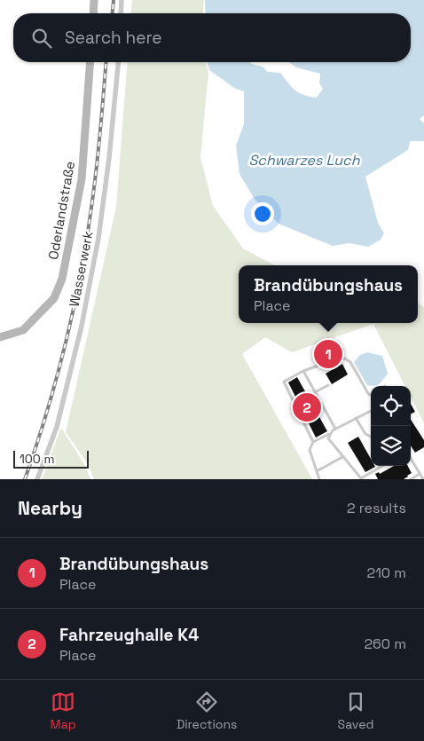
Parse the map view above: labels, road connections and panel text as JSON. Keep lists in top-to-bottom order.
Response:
{
  "streets": {
    "street": ["Oderlandstraße", "Wasserwerk"]
  },
  "water": ["Schwarzes Luch"],
  "scale_bar": "100 m",
  "page": {
    "search": "Search here",
    "popup": ["Brandübungshaus", "Place"],
    "pins": ["1", "2"],
    "scale": "100 m",
    "heading": ["Nearby", "2 results"],
    "list": [
      {
        "mark": "1",
        "name": "Brandübungshaus",
        "note": "Place",
        "value": "210 m"
      },
      {
        "mark": "2",
        "name": "Fahrzeughalle K4",
        "note": "Place",
        "value": "260 m"
      }
    ],
    "nav": ["Map", "Directions", "Saved"]
  }
}
